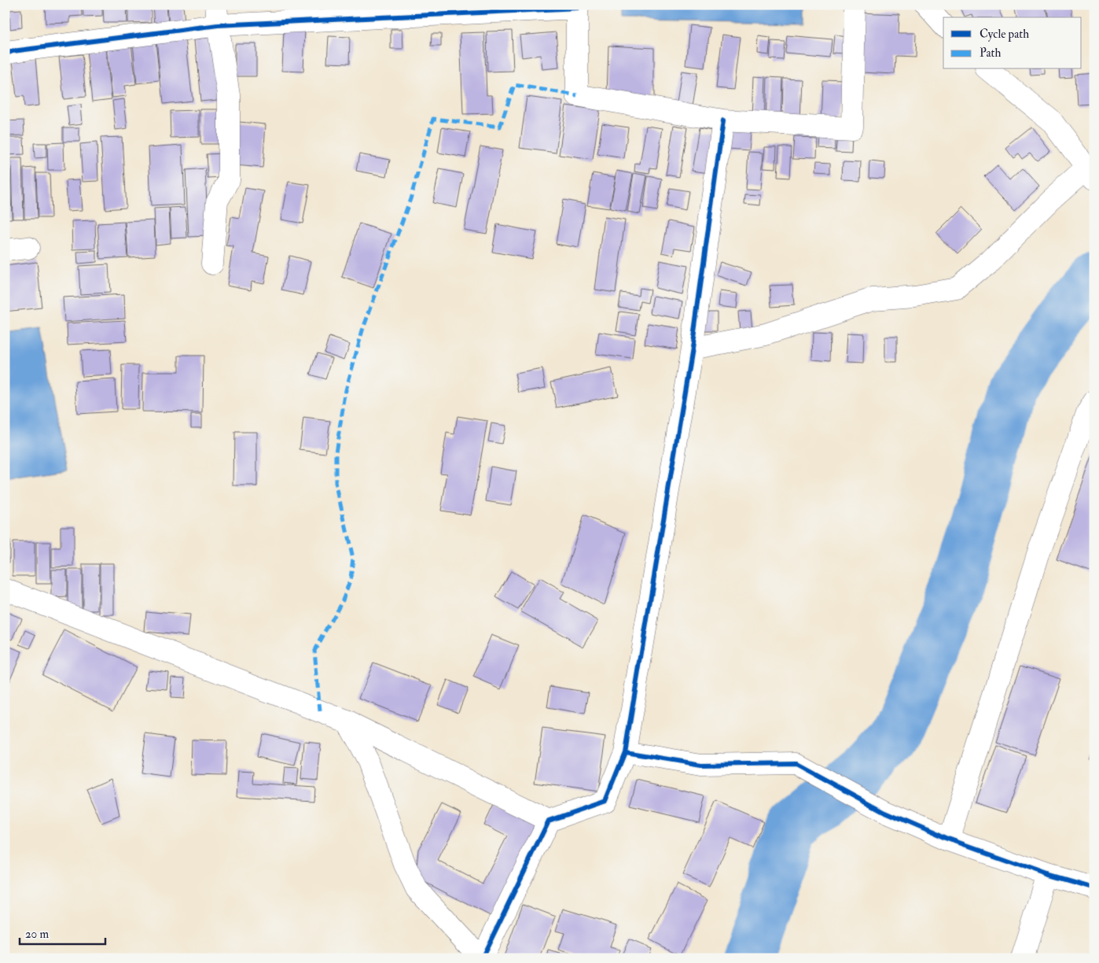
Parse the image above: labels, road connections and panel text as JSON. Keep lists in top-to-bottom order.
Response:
{
  "legend": ["Cycle path", "Path"],
  "scale_bar": "20 m"
}
